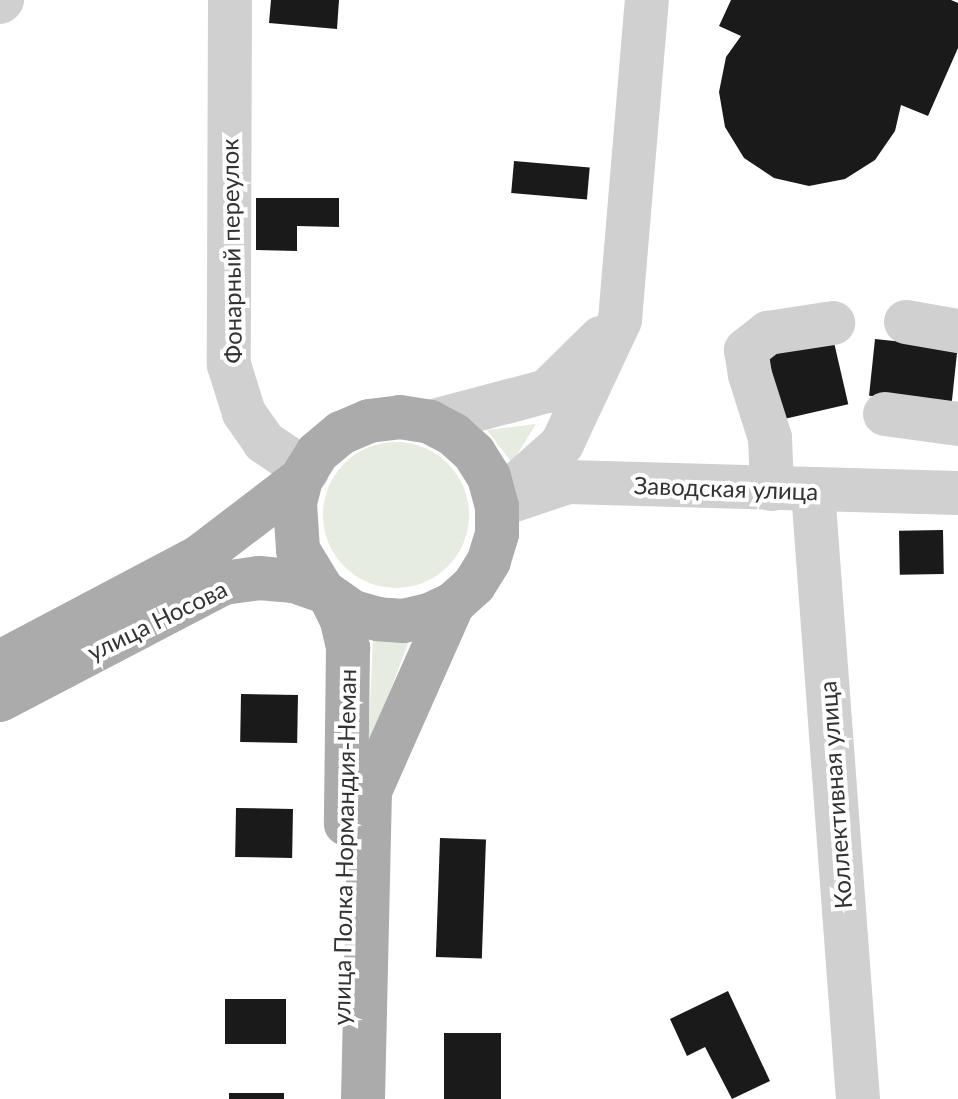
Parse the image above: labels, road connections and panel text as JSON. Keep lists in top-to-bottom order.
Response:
{
  "streets": {
    "main road": ["улица Носова", "улица Полка Нормандия-Неман"],
    "street": ["Фонарный переулок", "Заводская улица", "Коллективная улица"]
  },
  "crossings": [
    ["Фонарный переулок", "Заводская улица"],
    ["Фонарный переулок", "улица Носова"],
    ["Фонарный переулок", "улица Полка Нормандия-Неман"],
    ["Заводская улица", "улица Носова"],
    ["Заводская улица", "Коллективная улица"],
    ["Заводская улица", "улица Полка Нормандия-Неман"],
    ["улица Носова", "улица Полка Нормандия-Неман"]
  ]
}
